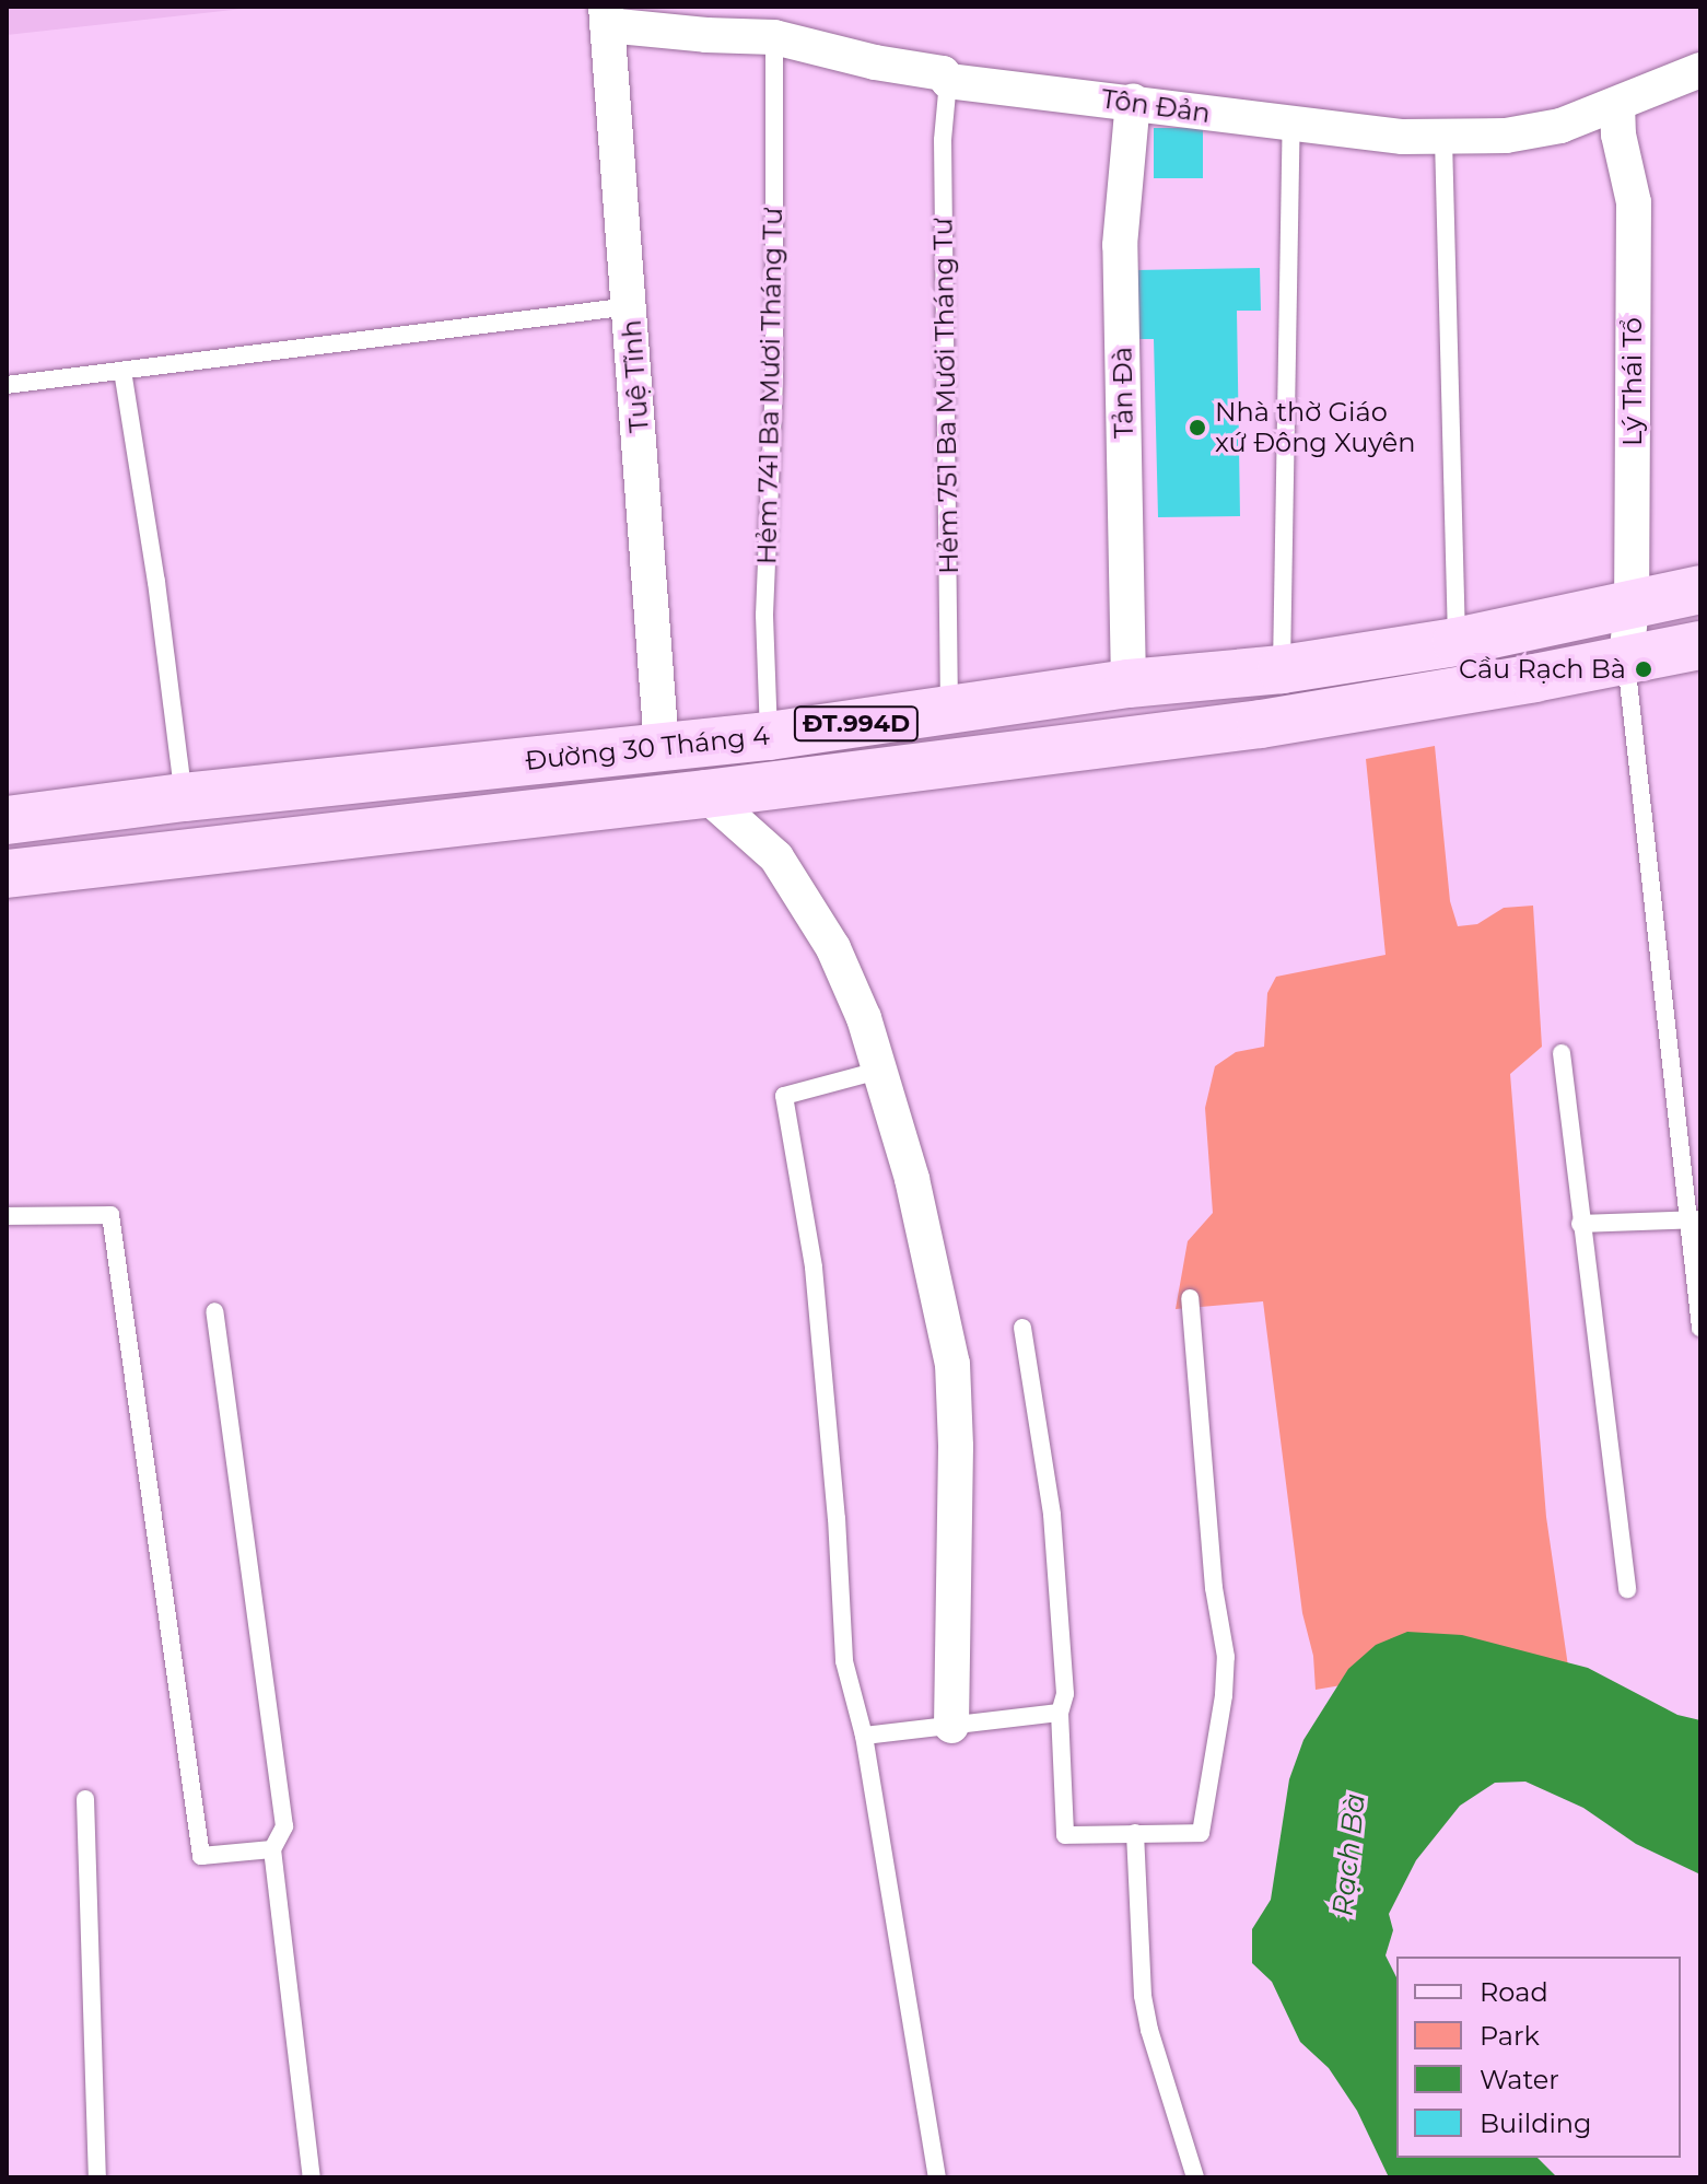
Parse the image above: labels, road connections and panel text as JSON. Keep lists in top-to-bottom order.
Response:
{
  "streets": {
    "main road": ["ĐT.994D", "Đường 30 Tháng 4"],
    "street": [
      "Tôn Đản",
      "Tuệ Tĩnh",
      "Lý Thái Tổ",
      "Tản Đà"
    ],
    "lane": ["Hẻm 741 Ba Mươi Tháng Tư", "Hẻm 751 Ba Mươi Tháng Tư"]
  },
  "crossings": [
    ["Tôn Đản", "Tuệ Tĩnh"],
    ["Tôn Đản", "Lý Thái Tổ"],
    ["Tôn Đản", "Hẻm 741 Ba Mươi Tháng Tư"],
    ["Tôn Đản", "Tản Đà"],
    ["Tôn Đản", "Hẻm 751 Ba Mươi Tháng Tư"],
    ["Tuệ Tĩnh", "Đường 30 Tháng 4"],
    ["Lý Thái Tổ", "Đường 30 Tháng 4"],
    ["Hẻm 741 Ba Mươi Tháng Tư", "Đường 30 Tháng 4"],
    ["Tản Đà", "Đường 30 Tháng 4"],
    ["Hẻm 751 Ba Mươi Tháng Tư", "Đường 30 Tháng 4"]
  ],
  "water": ["Rạch Bà"],
  "places": ["Nhà thờ Giáo xứ Đông Xuyên", "Cầu Rạch Bà"],
  "legend": [
    "Road",
    "Park",
    "Water",
    "Building"
  ]
}
